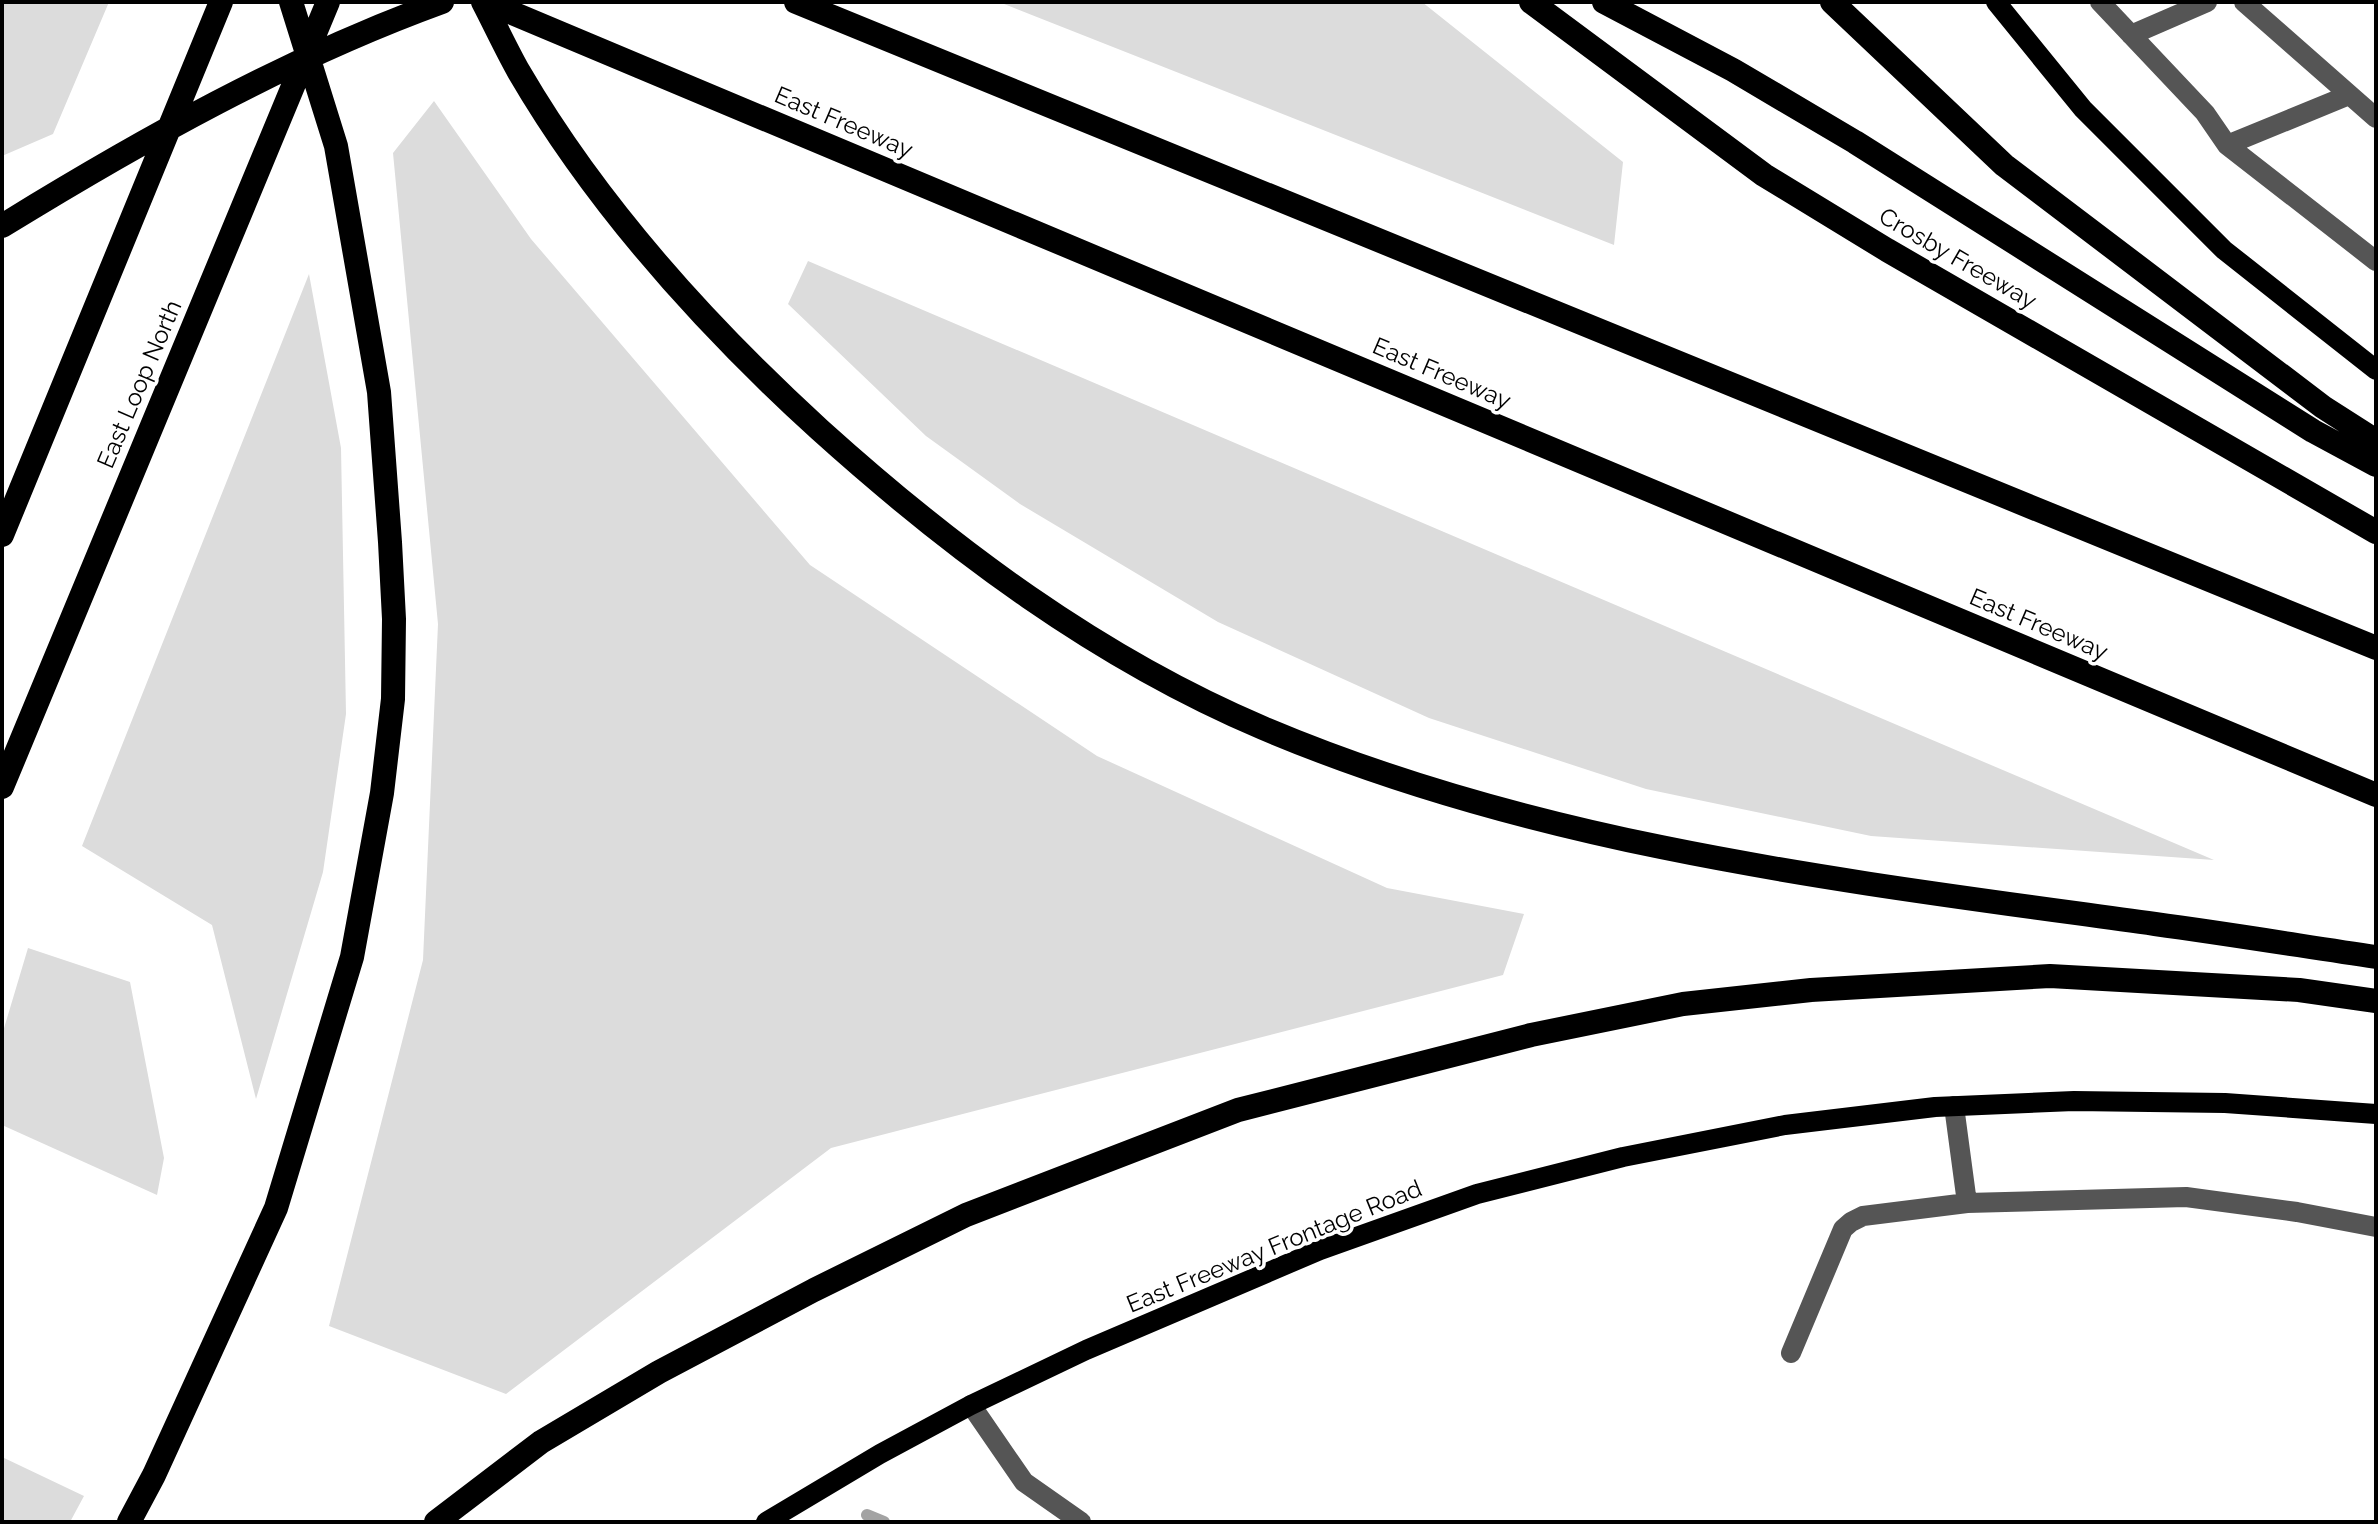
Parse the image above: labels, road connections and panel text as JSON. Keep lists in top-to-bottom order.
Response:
{
  "streets": {
    "highway": ["East Freeway", "Crosby Freeway", "East Loop North"],
    "main road": ["East Freeway Frontage Road"]
  }
}
